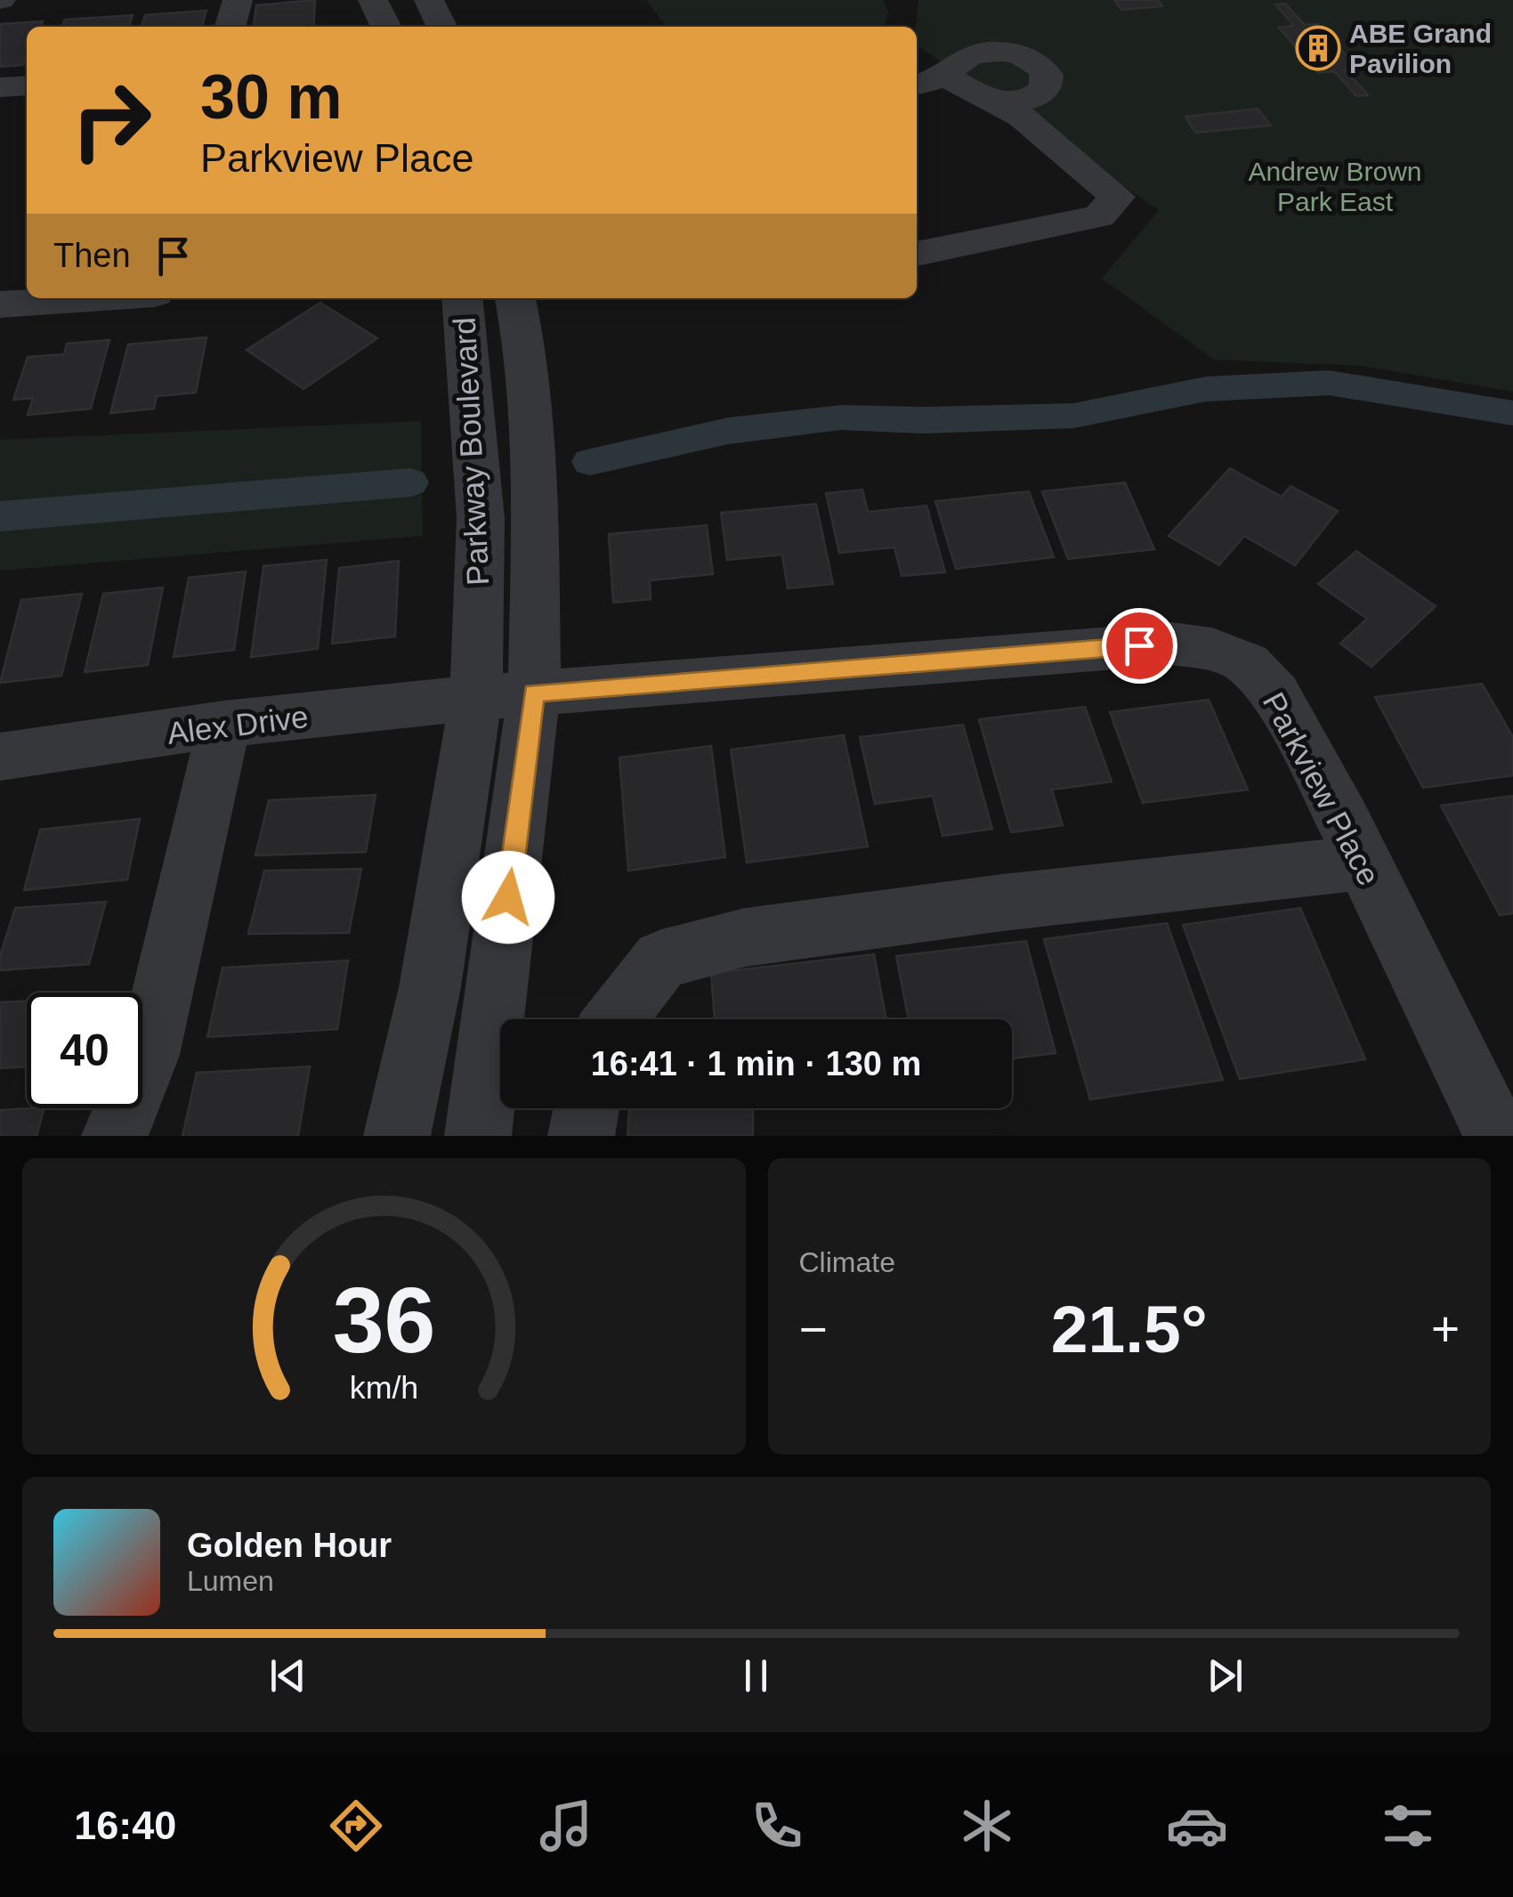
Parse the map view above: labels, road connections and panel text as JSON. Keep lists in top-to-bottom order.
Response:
{
  "streets": {
    "street": ["Parkway Boulevard", "Alex Drive", "Parkview Place"]
  },
  "crossings": [
    ["Parkway Boulevard", "Alex Drive"],
    ["Parkway Boulevard", "Parkview Place"],
    ["Alex Drive", "Parkview Place"]
  ],
  "parks": ["Andrew Brown Park East"],
  "places": {
    "building": ["ABE Grand Pavilion"]
  },
  "page": {
    "turn": ["30 m", "Parkview Place"],
    "then": "Then",
    "limit": "40",
    "trip": "16:41 · 1 min · 130 m",
    "tile": "Climate",
    "heat": ["−", "21.5°", "+"],
    "song": ["Golden Hour", "Lumen"],
    "tabs": "16:40",
    "gauge": ["36", "km/h"]
  }
}
